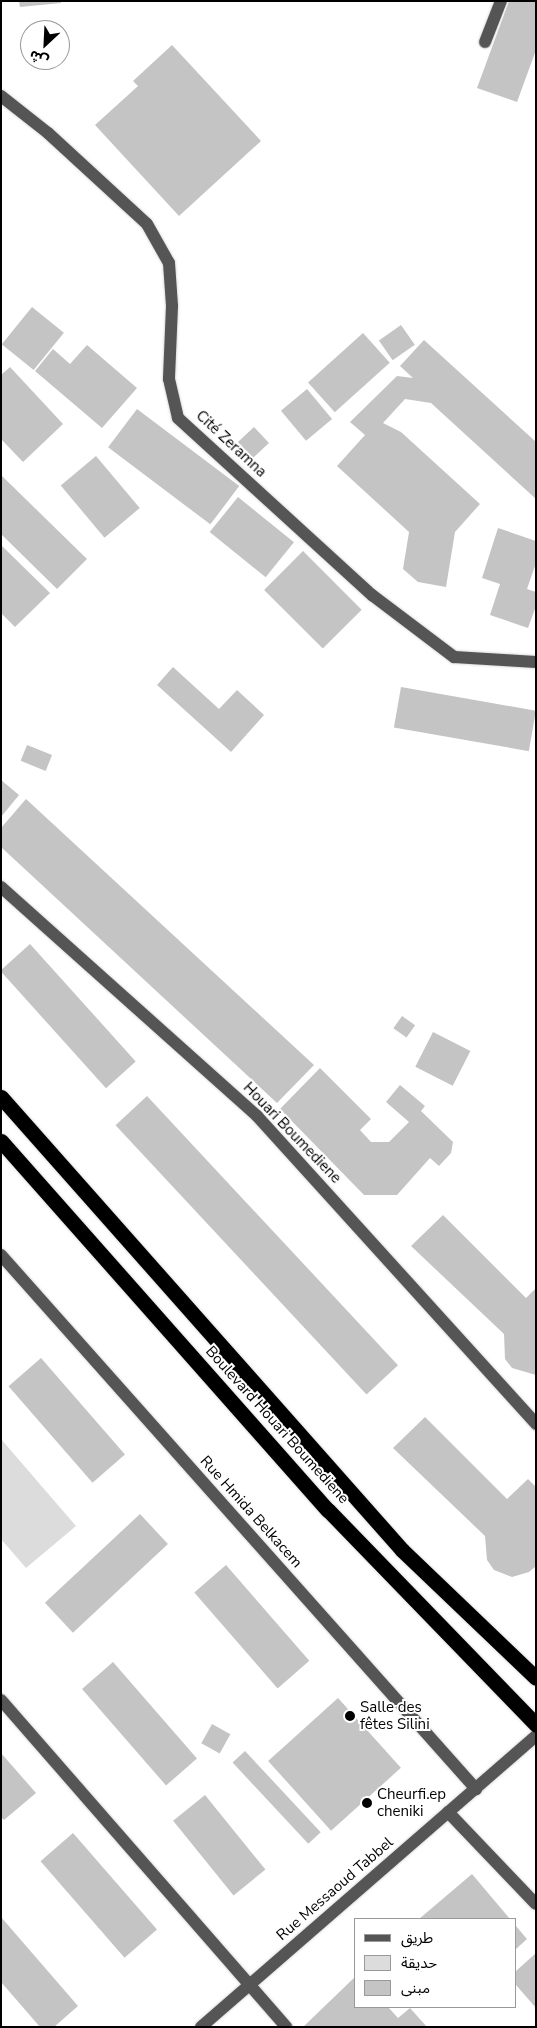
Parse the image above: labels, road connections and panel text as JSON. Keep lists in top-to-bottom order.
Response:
{
  "streets": {
    "highway": ["Boulevard Houari Boumediene"],
    "street": [
      "Cité Zeramna",
      "Houari Boumediene",
      "Rue Hmida Belkacem",
      "Rue Messaoud Tabbel"
    ]
  },
  "crossings": [
    ["Rue Hmida Belkacem", "Rue Messaoud Tabbel"]
  ],
  "places": ["Salle des fêtes Silini", "Cheurfi.ep cheniki"],
  "legend": ["طريق", "حديقة", "مبنى"],
  "north": "bottom left"
}
